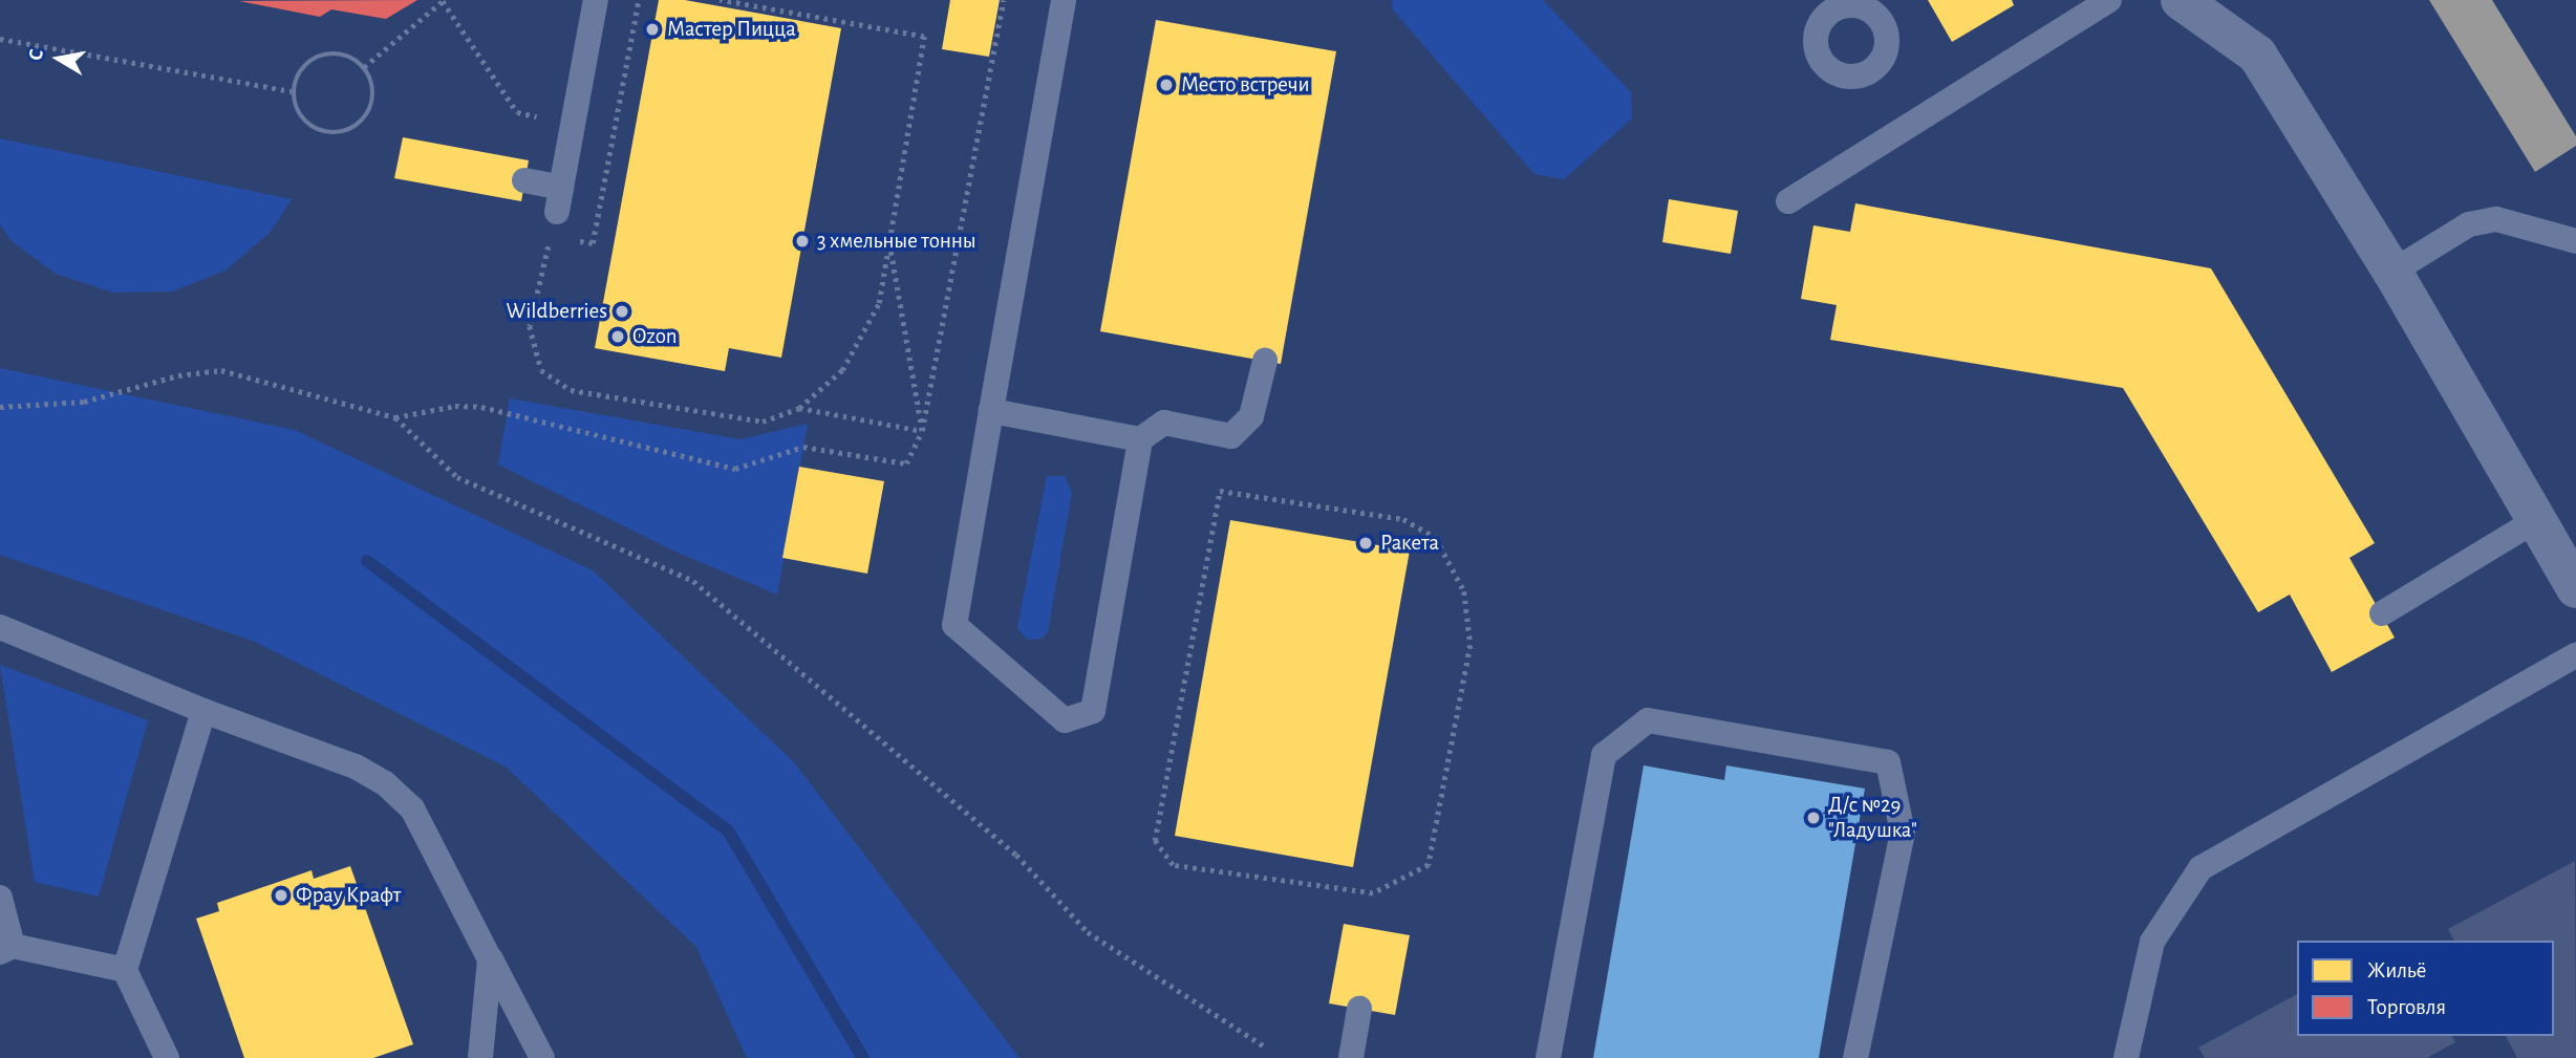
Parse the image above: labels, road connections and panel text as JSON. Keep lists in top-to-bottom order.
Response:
{
  "places": [
    "Мастер Пицца",
    "Место встречи",
    "3 хмельные тонны",
    "Wildberries",
    "Ozon",
    "Ракета",
    "Д/с №29 \"Ладушка\"",
    "Фрау Крафт"
  ],
  "legend": ["Жильё", "Торговля"],
  "north": "left"
}
